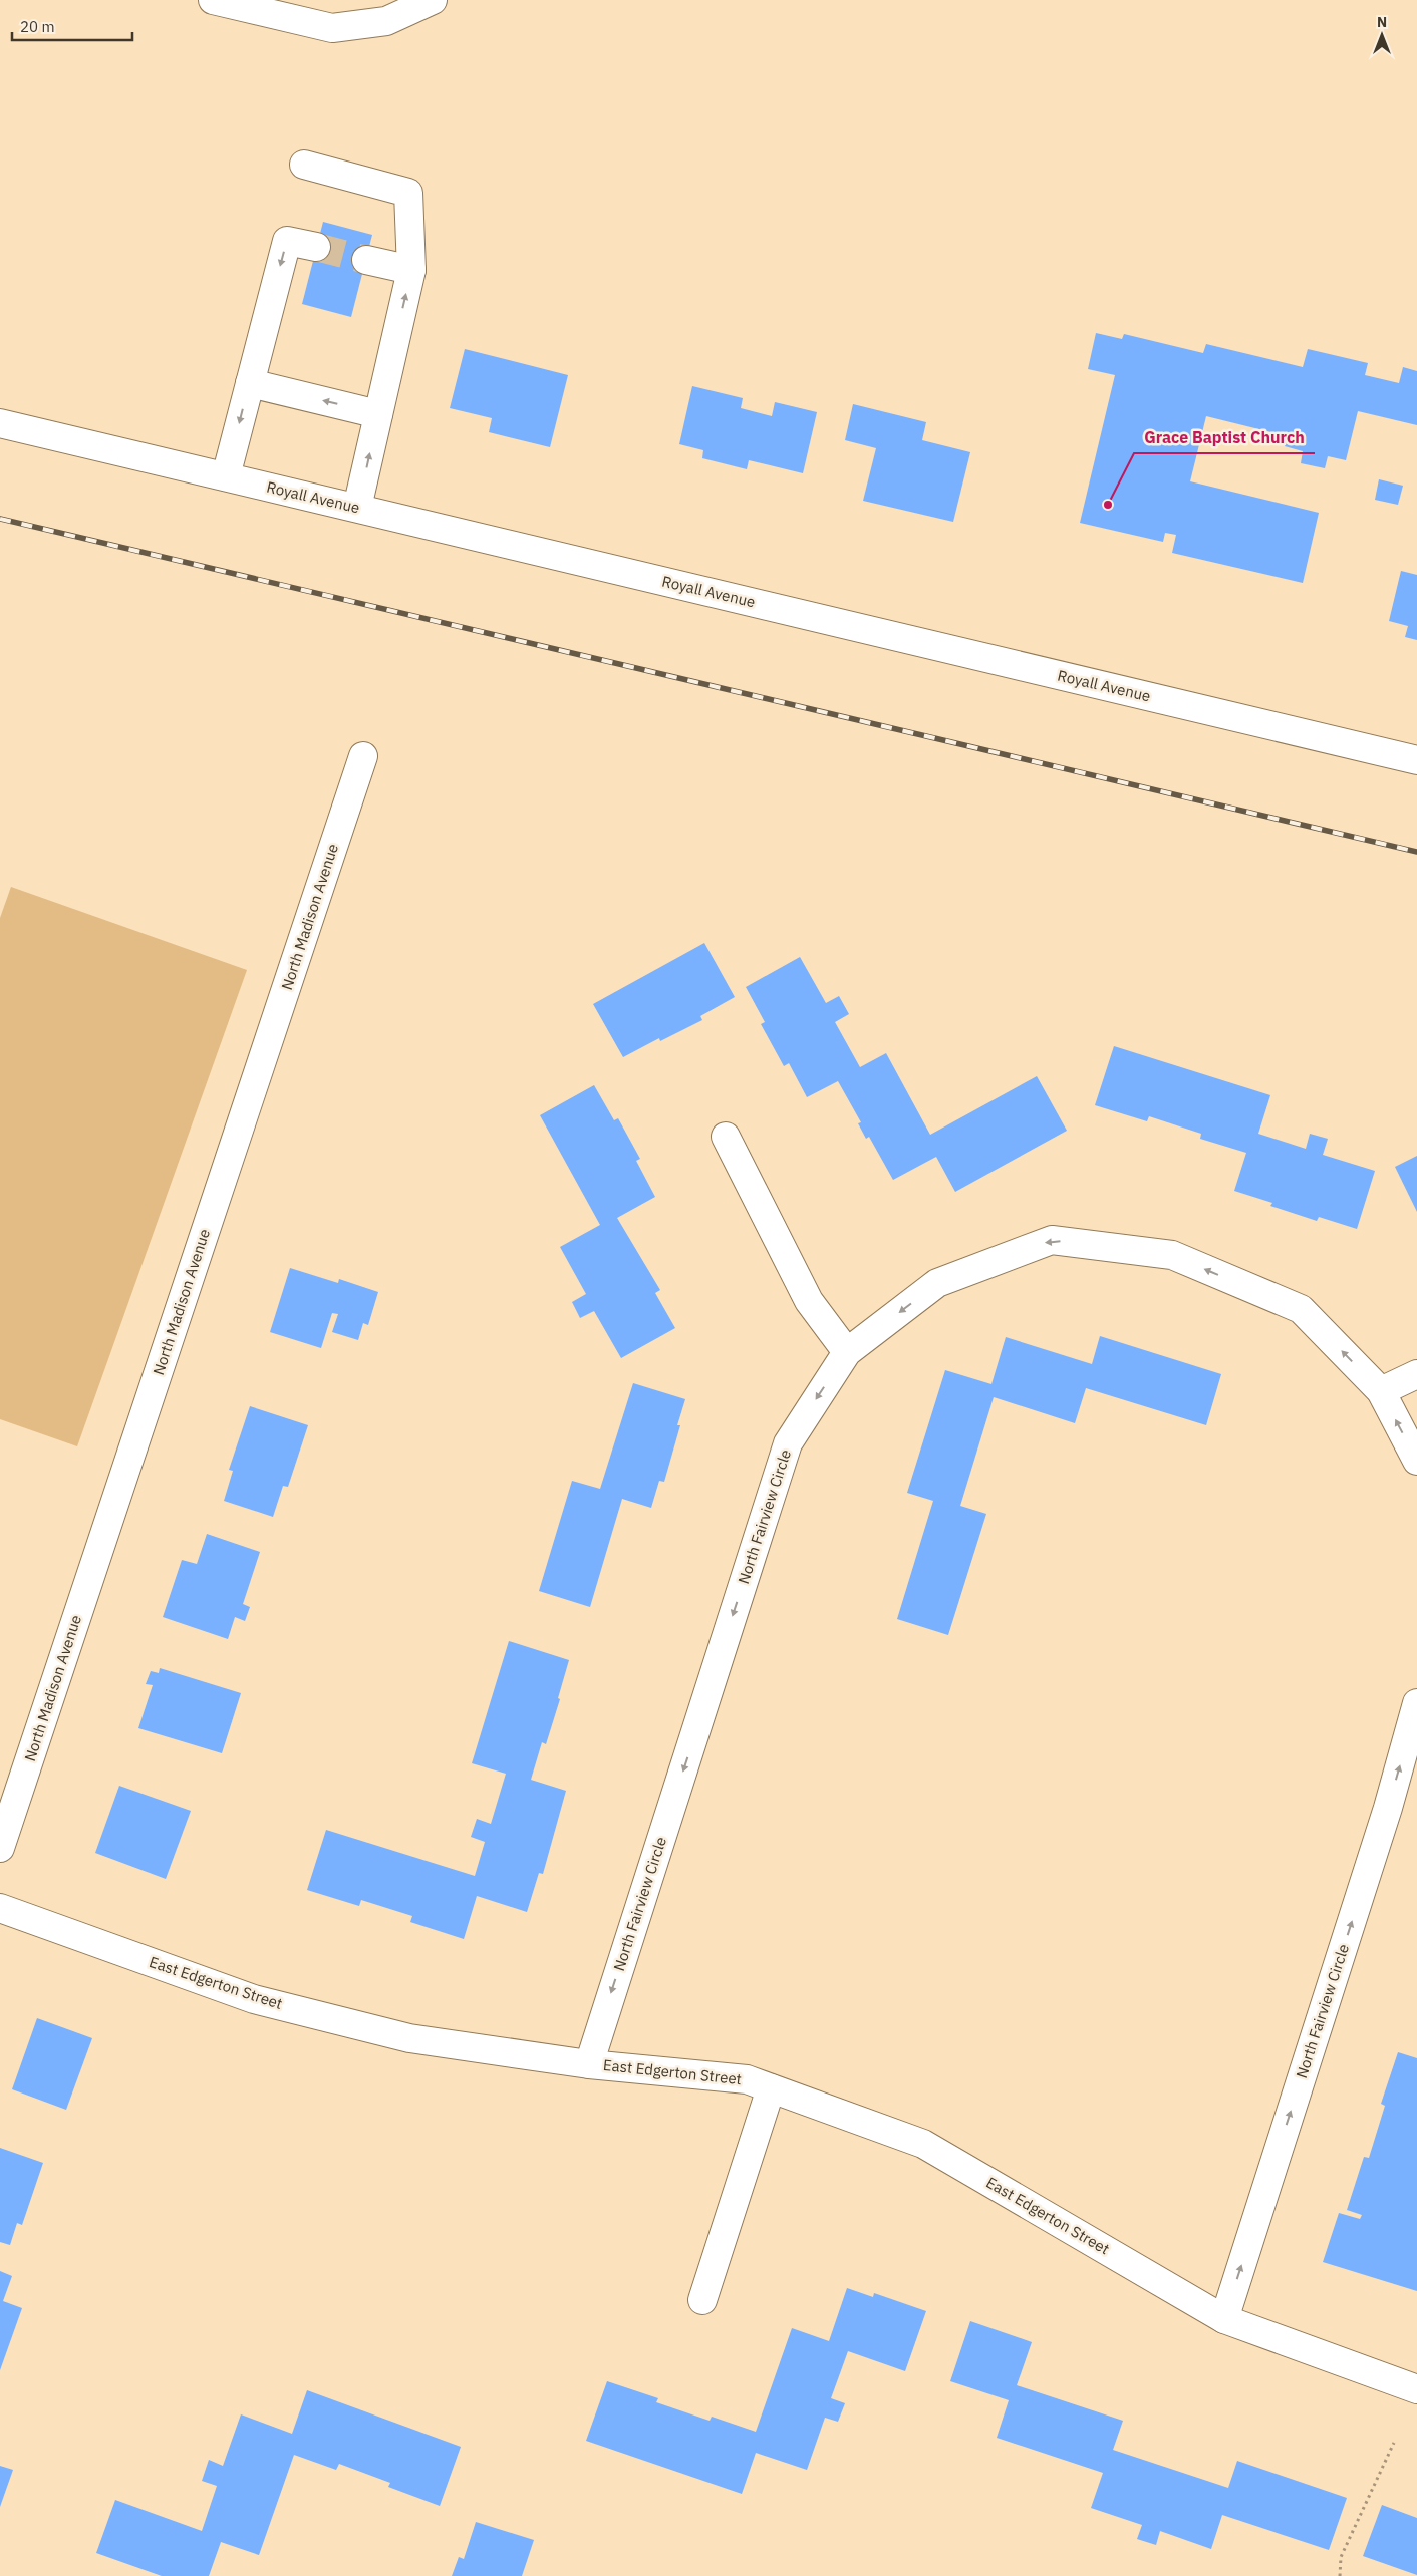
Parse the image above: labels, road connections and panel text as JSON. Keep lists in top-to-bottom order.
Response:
{
  "streets": {
    "street": [
      "Royall Avenue",
      "North Madison Avenue",
      "North Fairview Circle",
      "East Edgerton Street"
    ]
  },
  "crossings": [
    ["North Fairview Circle", "East Edgerton Street"]
  ],
  "places": ["Grace Baptist Church"],
  "scale_bar": "20 m",
  "north": "top"
}
